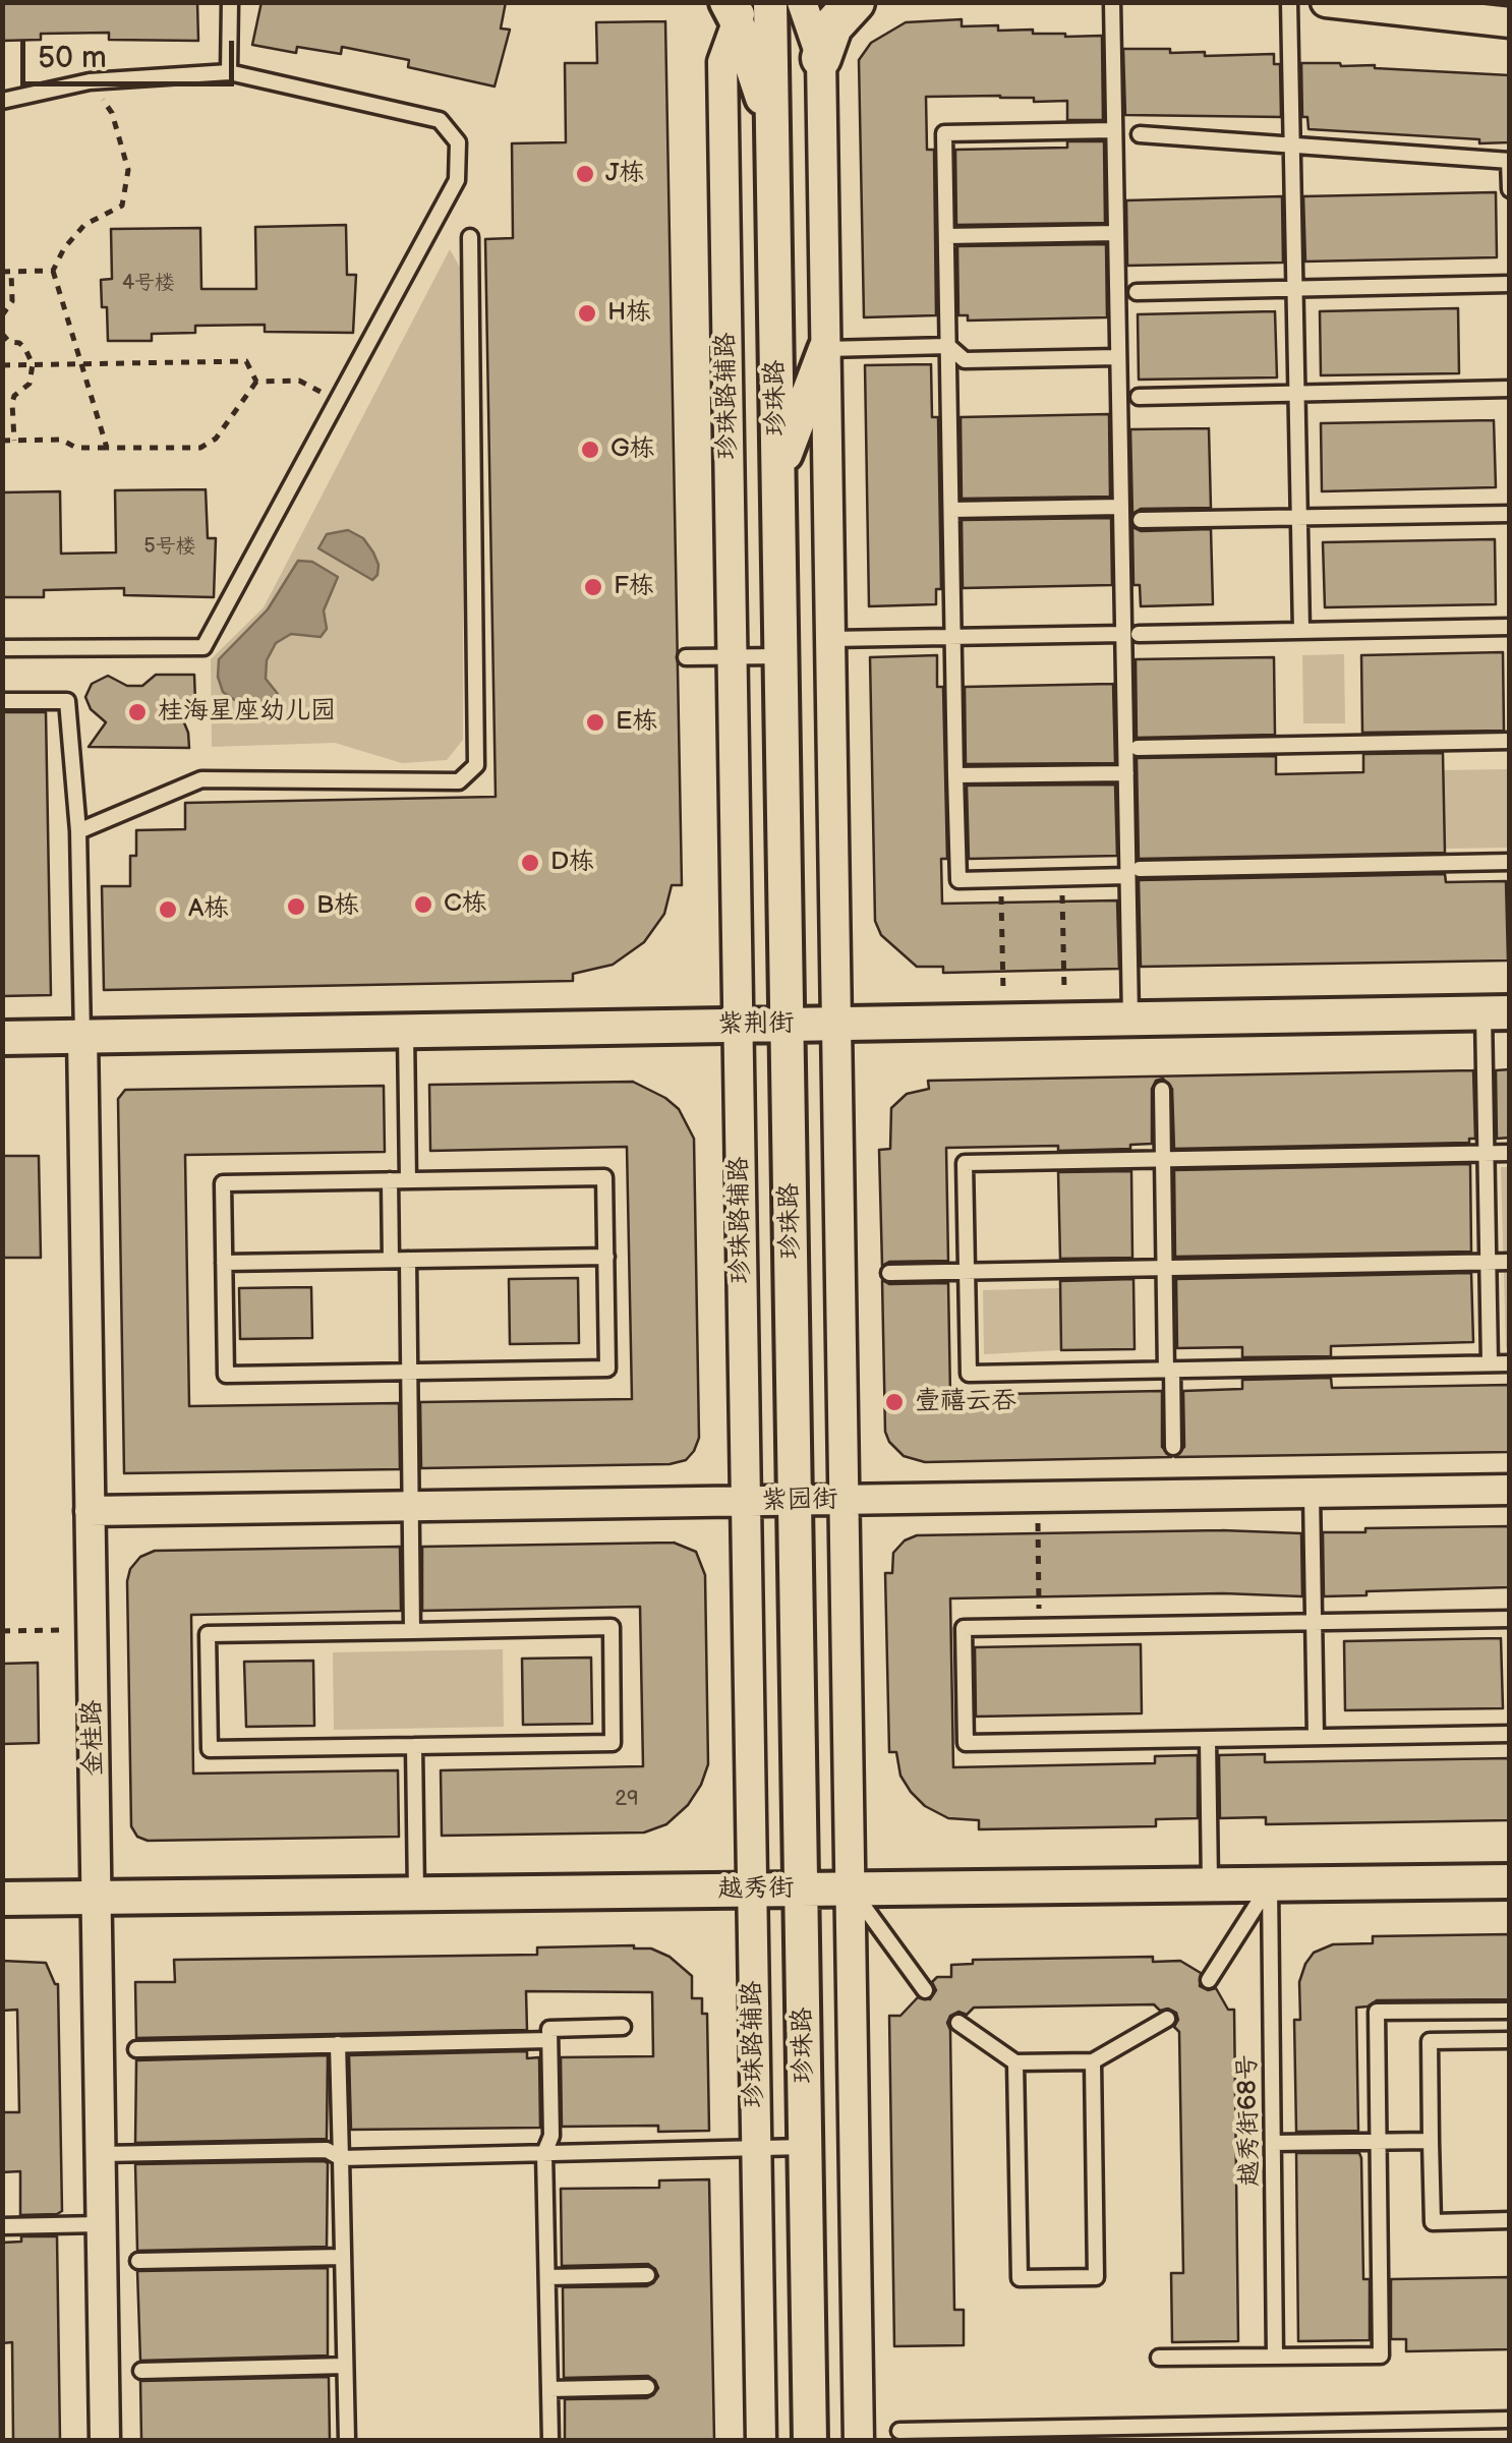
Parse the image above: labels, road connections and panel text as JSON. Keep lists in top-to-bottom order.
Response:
{
  "streets": {
    "street": [
      "珍珠路辅路",
      "珍珠路",
      "紫荆街",
      "紫园街",
      "金桂路",
      "越秀街"
    ],
    "lane": ["越秀街68号"]
  },
  "crossings": [
    ["珍珠路辅路", "紫荆街"],
    ["珍珠路辅路", "紫园街"],
    ["珍珠路辅路", "越秀街"],
    ["珍珠路", "紫荆街"],
    ["珍珠路", "紫园街"],
    ["珍珠路", "越秀街"],
    ["紫荆街", "金桂路"],
    ["紫园街", "金桂路"],
    ["金桂路", "越秀街"],
    ["越秀街", "越秀街68号"]
  ],
  "places": [
    "J栋",
    "H栋",
    "G栋",
    "F栋",
    "桂海星座幼儿园",
    "E栋",
    "D栋",
    "C栋",
    "B栋",
    "A栋",
    "壹禧云吞"
  ],
  "house_numbers": ["4号楼", "5号楼", "29"],
  "scale_bar": "50 m"
}
